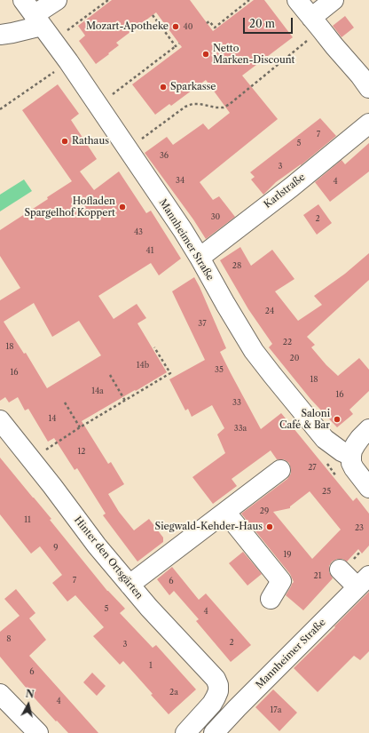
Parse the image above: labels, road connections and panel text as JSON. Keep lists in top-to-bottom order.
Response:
{
  "streets": {
    "street": ["Karlstraße", "Mannheimer Straße", "Hinter den Ortsgärten"]
  },
  "crossings": [
    ["Karlstraße", "Mannheimer Straße"]
  ],
  "places": [
    "Mozart-Apotheke",
    "Netto Marken-Discount",
    "Sparkasse",
    "Rathaus",
    "Hofladen Spargelhof Koppert",
    "Saloni Café & Bar",
    "Siegwald-Kehder-Haus"
  ],
  "house_numbers": [
    "40",
    "7",
    "5",
    "36",
    "3",
    "34",
    "4",
    "30",
    "2",
    "43",
    "41",
    "28",
    "24",
    "37",
    "22",
    "18",
    "20",
    "14b",
    "35",
    "16",
    "18",
    "14a",
    "16",
    "33",
    "14",
    "33a",
    "12",
    "27",
    "25",
    "29",
    "11",
    "23",
    "9",
    "19",
    "21",
    "7",
    "6",
    "5",
    "4",
    "8",
    "2",
    "3",
    "1",
    "6",
    "2a",
    "4",
    "17a"
  ],
  "scale_bar": "20 m",
  "north": "top"
}
